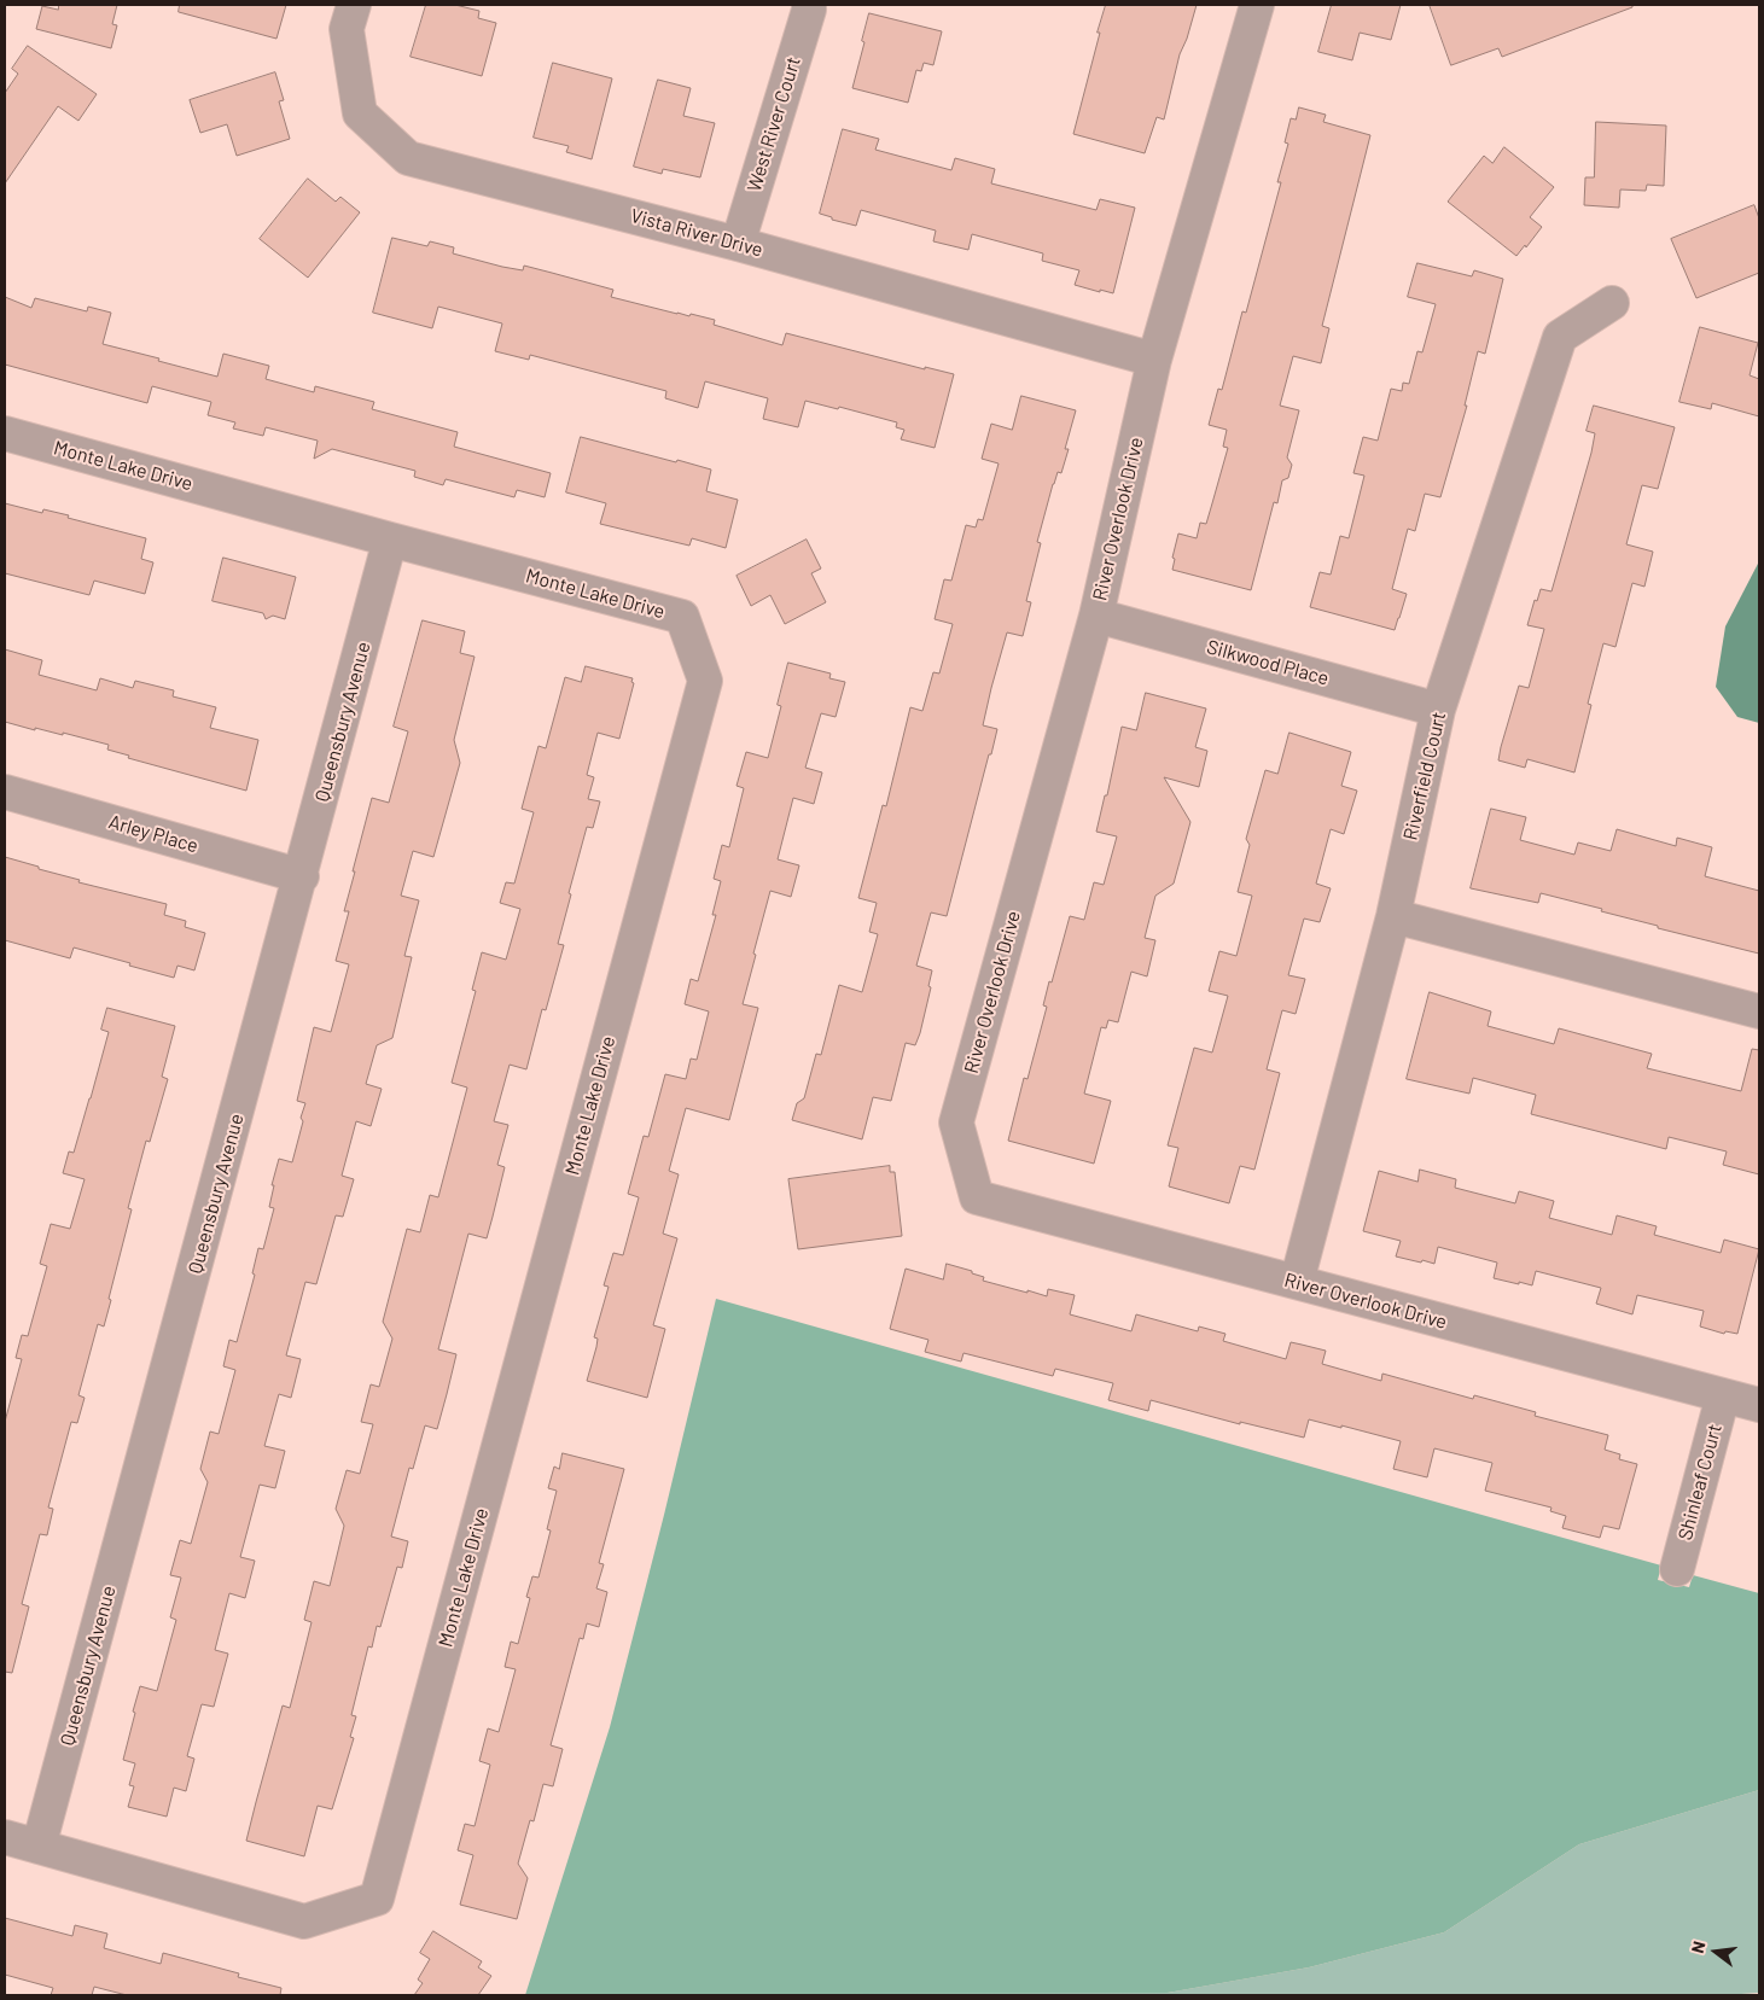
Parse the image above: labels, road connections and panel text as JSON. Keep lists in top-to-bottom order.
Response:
{
  "streets": {
    "street": [
      "West River Court",
      "Vista River Drive",
      "Monte Lake Drive",
      "River Overlook Drive",
      "Silkwood Place",
      "Queensbury Avenue",
      "Riverfield Court",
      "Arley Place",
      "Shinleaf Court"
    ]
  },
  "crossings": [
    ["West River Court", "Vista River Drive"],
    ["Vista River Drive", "River Overlook Drive"],
    ["Monte Lake Drive", "Queensbury Avenue"],
    ["River Overlook Drive", "Silkwood Place"],
    ["River Overlook Drive", "Riverfield Court"],
    ["River Overlook Drive", "Shinleaf Court"],
    ["Silkwood Place", "Riverfield Court"],
    ["Queensbury Avenue", "Arley Place"]
  ],
  "north": "left"
}
